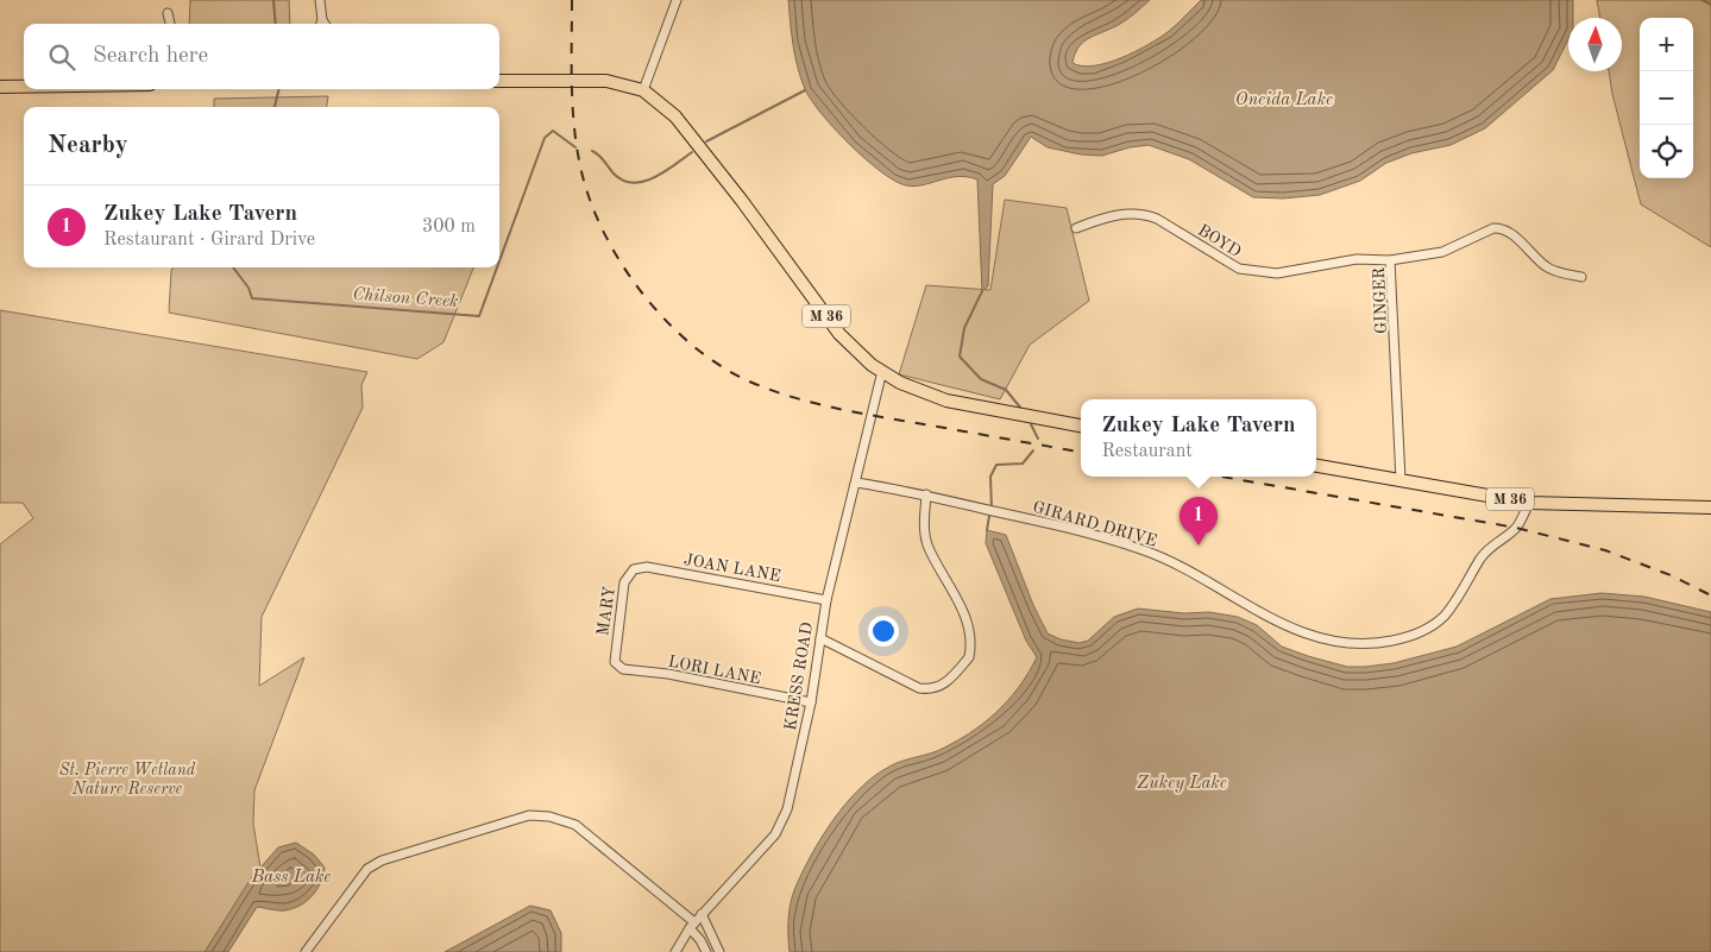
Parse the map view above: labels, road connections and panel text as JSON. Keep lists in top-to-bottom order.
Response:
{
  "streets": {
    "main road": ["M 36"],
    "street": [
      "BOYD",
      "GINGER",
      "GIRARD DRIVE",
      "JOAN LANE",
      "MARY",
      "LORI LANE",
      "KRESS ROAD"
    ]
  },
  "crossings": [
    ["BOYD", "GINGER"],
    ["GINGER", "M 36"],
    ["M 36", "GIRARD DRIVE"],
    ["M 36", "KRESS ROAD"],
    ["GIRARD DRIVE", "KRESS ROAD"],
    ["JOAN LANE", "MARY"],
    ["JOAN LANE", "KRESS ROAD"],
    ["MARY", "LORI LANE"],
    ["LORI LANE", "KRESS ROAD"]
  ],
  "water": [
    "Oneida Lake",
    "Chilson Creek",
    "Zukey Lake",
    "Bass Lake"
  ],
  "parks": ["St. Pierre Wetland Nature Reserve"],
  "north": "top",
  "page": {
    "map_buttons": ["+", "−"],
    "search": "Search here",
    "heading": "Nearby",
    "list": [
      {
        "mark": "1",
        "name": "Zukey Lake Tavern",
        "note": "Restaurant · Girard Drive",
        "value": "300 m"
      }
    ],
    "popup": ["Zukey Lake Tavern", "Restaurant"],
    "pins": "1"
  }
}
